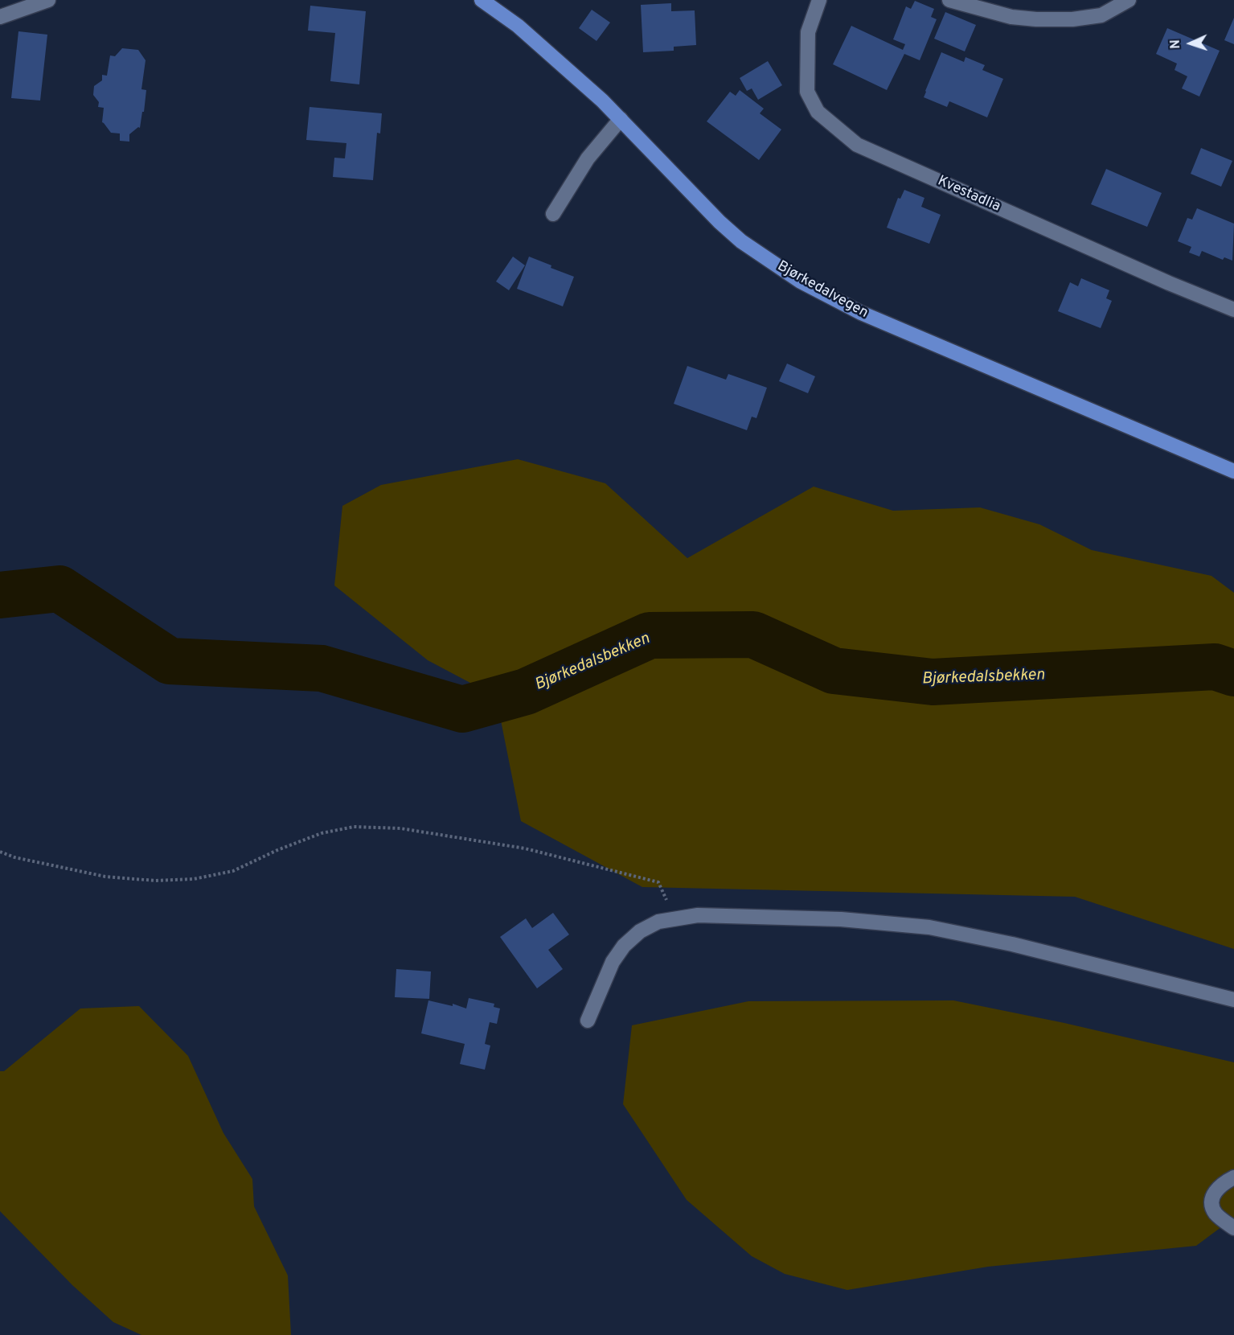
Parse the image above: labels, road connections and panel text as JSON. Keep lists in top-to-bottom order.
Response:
{
  "streets": {
    "main road": ["Bjørkedalvegen"],
    "street": ["Kvestadlia"]
  },
  "water": ["Bjørkedalsbekken"],
  "north": "left"
}
